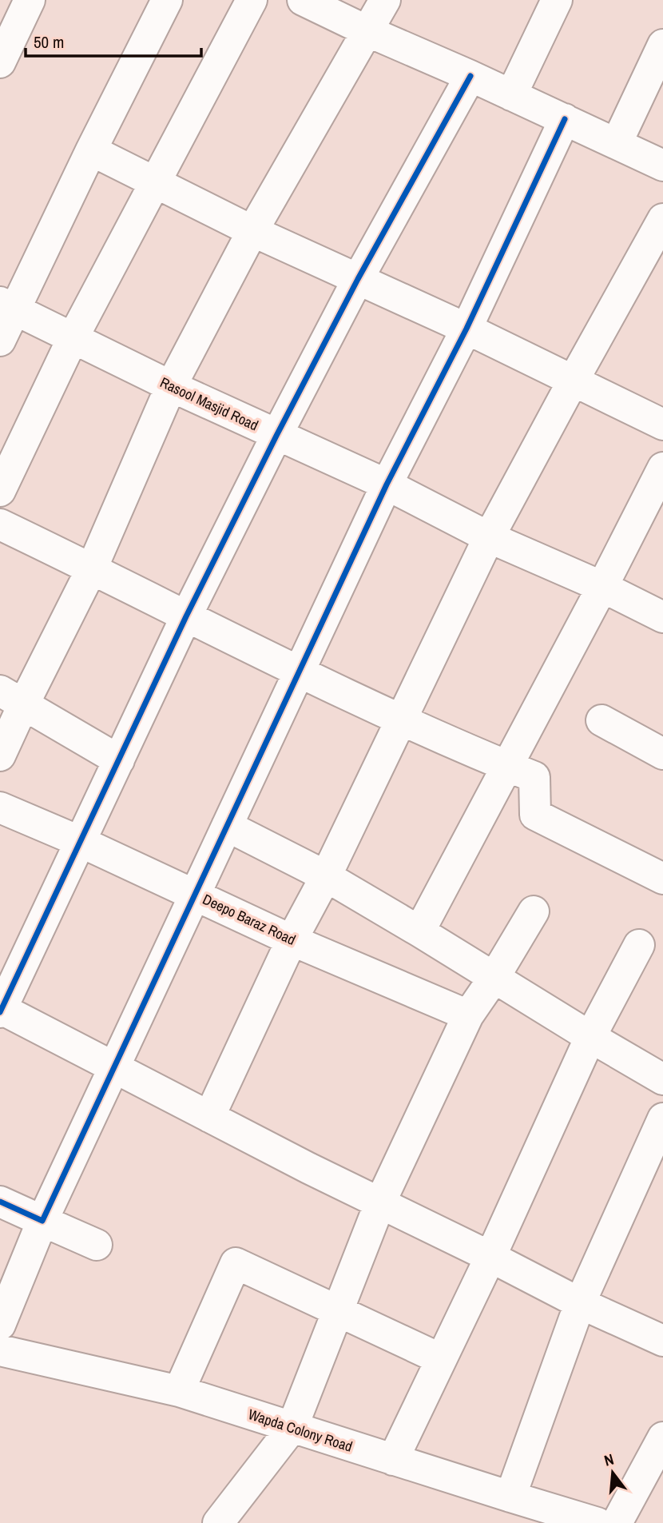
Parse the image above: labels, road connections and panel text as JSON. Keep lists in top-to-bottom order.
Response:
{
  "streets": {
    "street": ["Rasool Masjid Road", "Deepo Baraz Road", "Wapda Colony Road"]
  },
  "scale_bar": "50 m",
  "north": "top"
}
